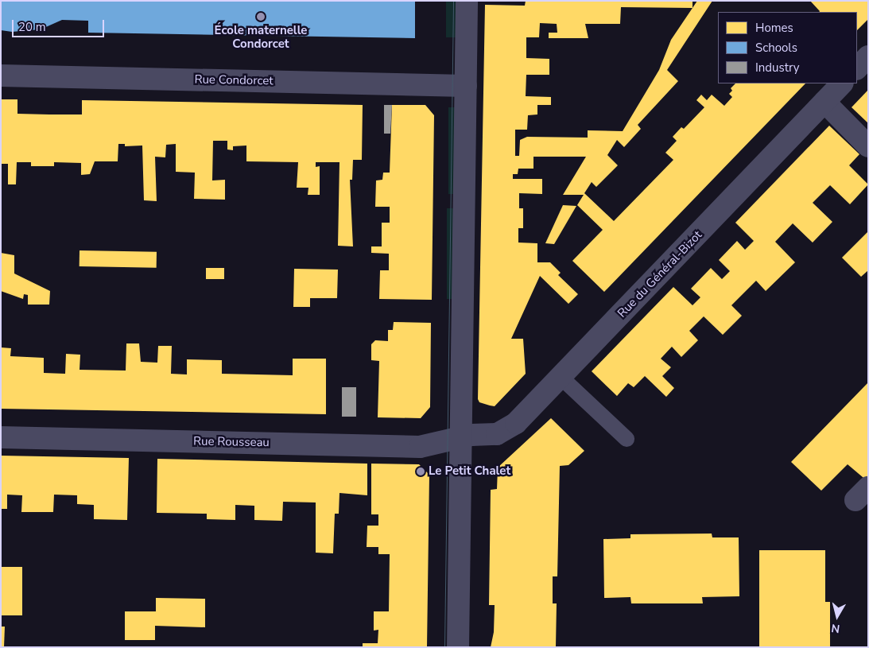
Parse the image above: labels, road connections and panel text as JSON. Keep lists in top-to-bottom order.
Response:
{
  "streets": {
    "street": ["Rue Condorcet", "Rue du Général-Bizot", "Rue Rousseau"]
  },
  "crossings": [
    ["Rue du Général-Bizot", "Rue Rousseau"]
  ],
  "places": ["École maternelle Condorcet", "Le Petit Chalet"],
  "legend": ["Homes", "Schools", "Industry"],
  "scale_bar": "20 m",
  "north": "bottom"
}
